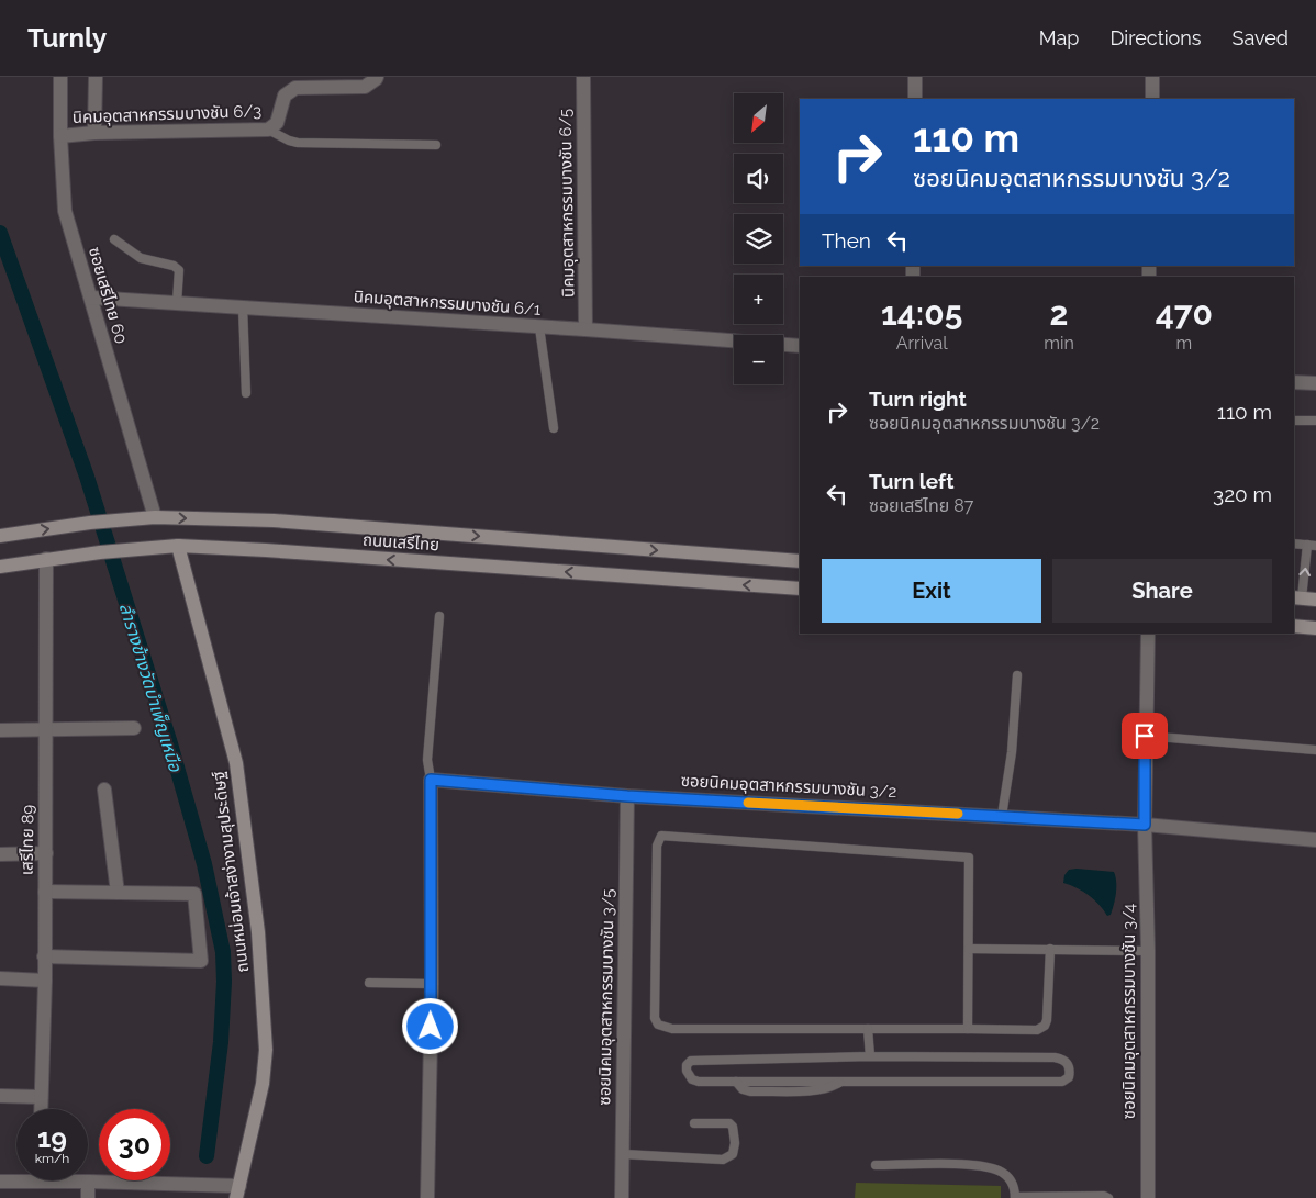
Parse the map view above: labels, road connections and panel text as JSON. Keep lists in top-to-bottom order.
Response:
{
  "streets": {
    "main road": ["ถนนเสรีไทย", "ถนนหม่อมเจ้าสง่างามสุประดิษฐ์"],
    "street": [
      "นิคมอุตสาหกรรมบางชัน 6/3",
      "นิคมอุตสาหกรรมบางชัน 6/5",
      "ซอยเสรีไทย 60",
      "นิคมอุตสาหกรรมบางชัน 6/1",
      "ซอยนิคมอุตสาหกรรมบางชัน 3/2",
      "เสรีไทย 89",
      "ซอยนิคมอุตสาหกรรมบางชัน 3/5",
      "ซอยนิคมอุตสาหกรรมบางชัน 3/4"
    ]
  },
  "crossings": [
    ["นิคมอุตสาหกรรมบางชัน 6/3", "ซอยเสรีไทย 60"],
    ["นิคมอุตสาหกรรมบางชัน 6/5", "นิคมอุตสาหกรรมบางชัน 6/1"],
    ["ซอยเสรีไทย 60", "นิคมอุตสาหกรรมบางชัน 6/1"],
    ["ซอยเสรีไทย 60", "ถนนเสรีไทย"],
    ["ถนนเสรีไทย", "เสรีไทย 89"],
    ["ถนนเสรีไทย", "ถนนหม่อมเจ้าสง่างามสุประดิษฐ์"],
    ["ซอยนิคมอุตสาหกรรมบางชัน 3/2", "ซอยนิคมอุตสาหกรรมบางชัน 3/5"],
    ["ซอยนิคมอุตสาหกรรมบางชัน 3/2", "ซอยนิคมอุตสาหกรรมบางชัน 3/4"]
  ],
  "water": ["ลำรางข้างวัดบำเพ็ญเหนือ"],
  "north": "bottom left",
  "page": {
    "header": "Turnly",
    "nav": ["Map", "Directions", "Saved"],
    "map_buttons": ["+", "−"],
    "turn": ["110 m", "ซอยนิคมอุตสาหกรรมบางชัน 3/2"],
    "then": "Then",
    "eta": [
      "14:05",
      "Arrival",
      "2",
      "min",
      "470",
      "m"
    ],
    "list": [
      {
        "name": "Turn right",
        "note": "ซอยนิคมอุตสาหกรรมบางชัน 3/2",
        "value": "110 m"
      },
      {
        "name": "Turn left",
        "note": "ซอยเสรีไทย 87",
        "value": "320 m"
      }
    ],
    "buttons": ["Exit", "Share"],
    "speed": "19 km/h",
    "limit": "30"
  }
}
